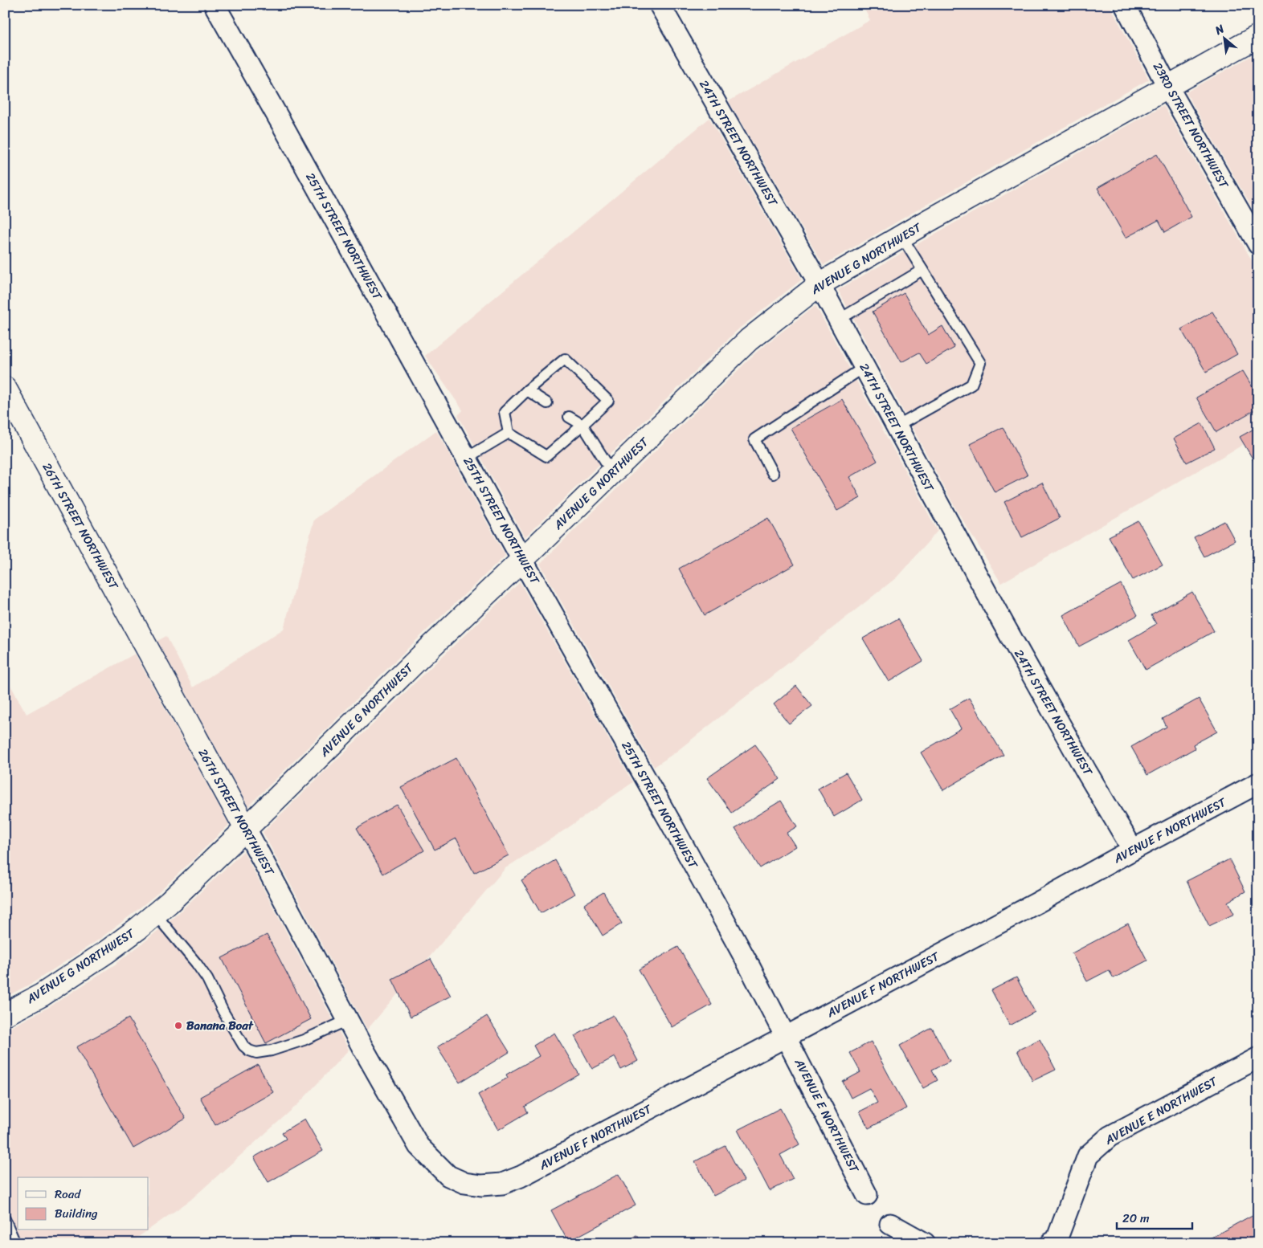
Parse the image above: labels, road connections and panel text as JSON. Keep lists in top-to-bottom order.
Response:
{
  "streets": {
    "main road": ["AVENUE G NORTHWEST", "26TH STREET NORTHWEST"],
    "street": [
      "23RD STREET NORTHWEST",
      "24TH STREET NORTHWEST",
      "25TH STREET NORTHWEST",
      "AVENUE F NORTHWEST",
      "AVENUE E NORTHWEST"
    ]
  },
  "crossings": [
    ["23RD STREET NORTHWEST", "AVENUE G NORTHWEST"],
    ["24TH STREET NORTHWEST", "AVENUE G NORTHWEST"],
    ["24TH STREET NORTHWEST", "AVENUE F NORTHWEST"],
    ["25TH STREET NORTHWEST", "AVENUE G NORTHWEST"],
    ["25TH STREET NORTHWEST", "AVENUE F NORTHWEST"],
    ["25TH STREET NORTHWEST", "AVENUE E NORTHWEST"],
    ["AVENUE G NORTHWEST", "26TH STREET NORTHWEST"],
    ["26TH STREET NORTHWEST", "AVENUE F NORTHWEST"],
    ["AVENUE F NORTHWEST", "AVENUE E NORTHWEST"]
  ],
  "places": ["Banana Boat"],
  "legend": ["Road", "Building"],
  "scale_bar": "20 m",
  "north": "top left"
}
